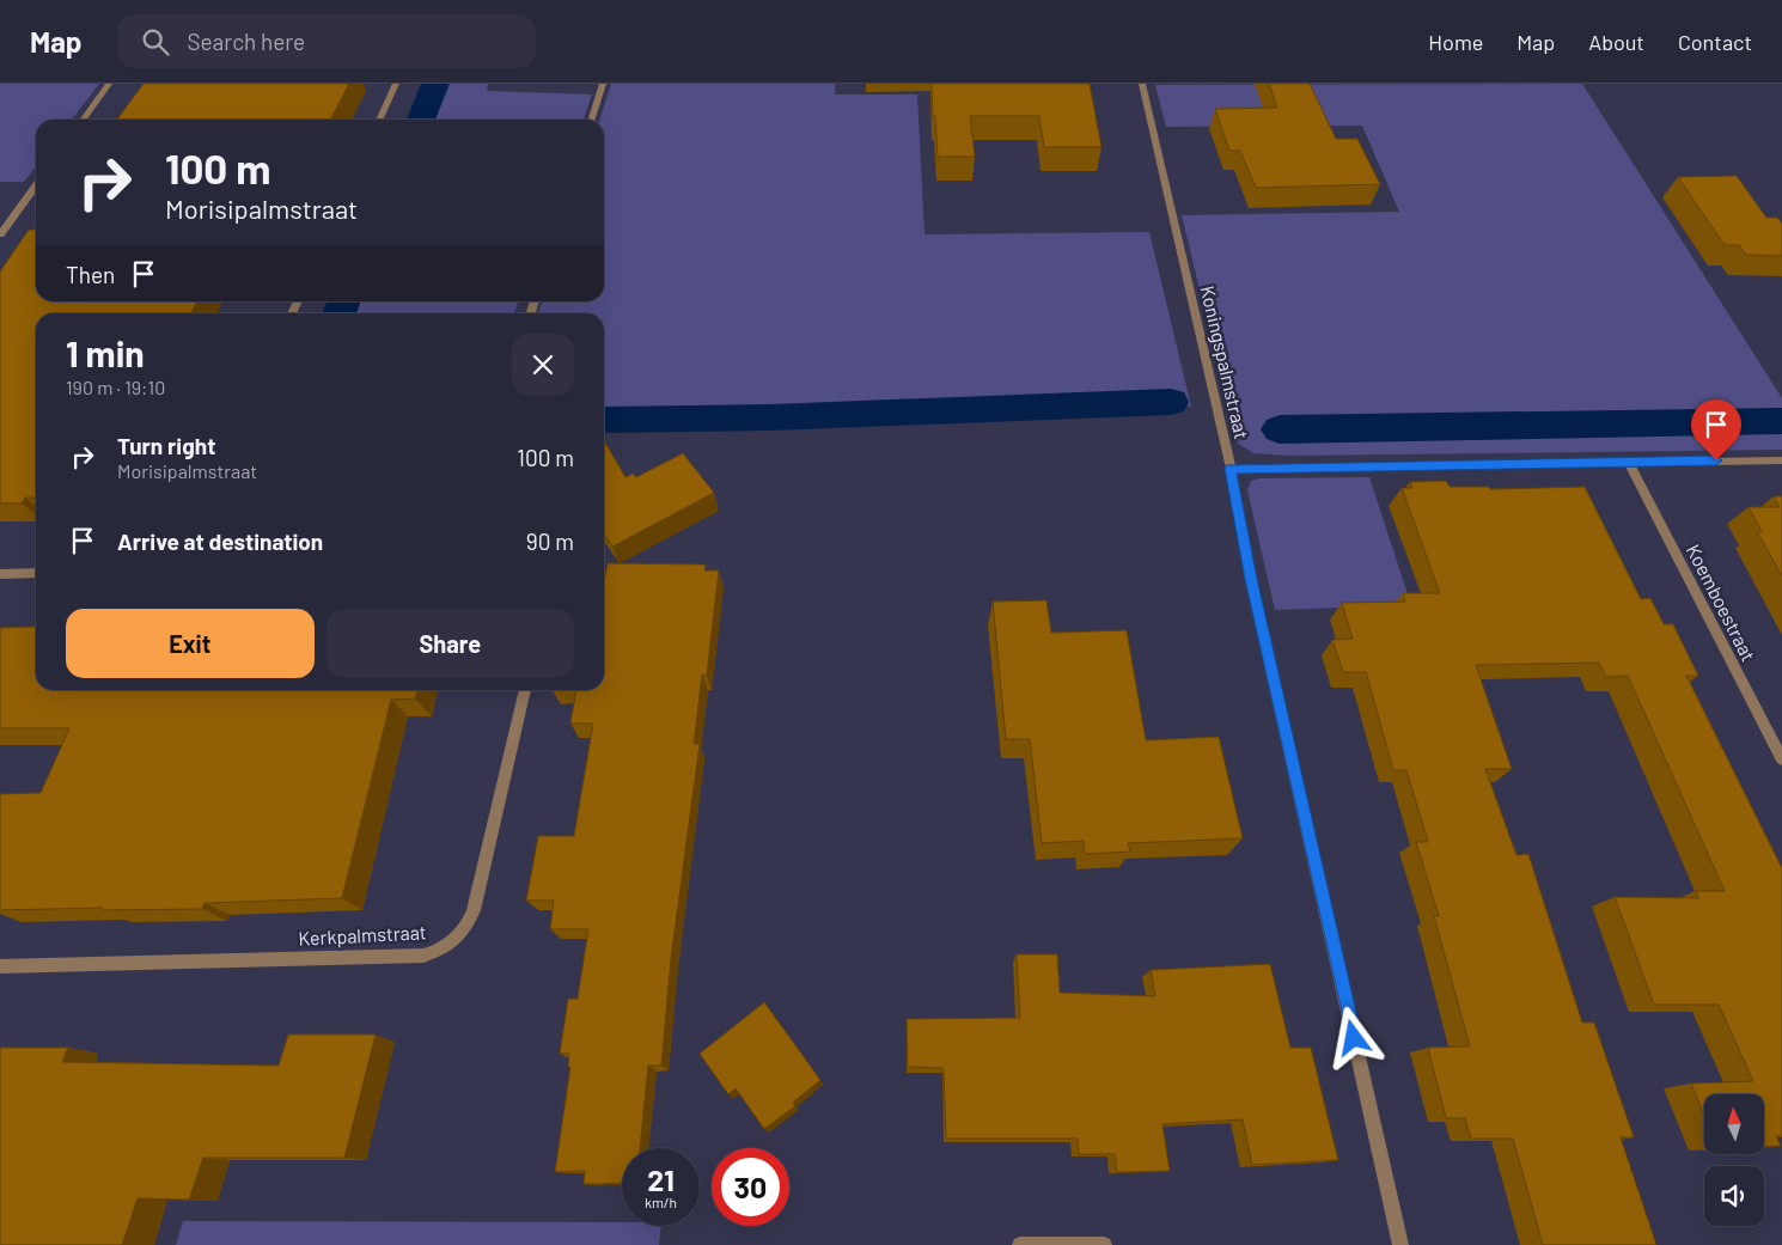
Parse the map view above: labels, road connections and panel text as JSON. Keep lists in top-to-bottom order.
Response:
{
  "streets": {
    "street": ["Koningspalmstraat", "Koemboestraat", "Kerkpalmstraat"]
  },
  "north": "top",
  "page": {
    "header": "Map",
    "search": "Search here",
    "nav": [
      "Home",
      "Map",
      "About",
      "Contact"
    ],
    "turn": ["100 m", "Morisipalmstraat"],
    "then": "Then",
    "heading": ["1 min", "190 m · 19:10"],
    "list": [
      {
        "name": "Turn right",
        "note": "Morisipalmstraat",
        "value": "100 m"
      },
      {
        "name": "Arrive at destination",
        "value": "90 m"
      }
    ],
    "buttons": ["Exit", "Share"],
    "speed": "21 km/h",
    "limit": "30"
  }
}
